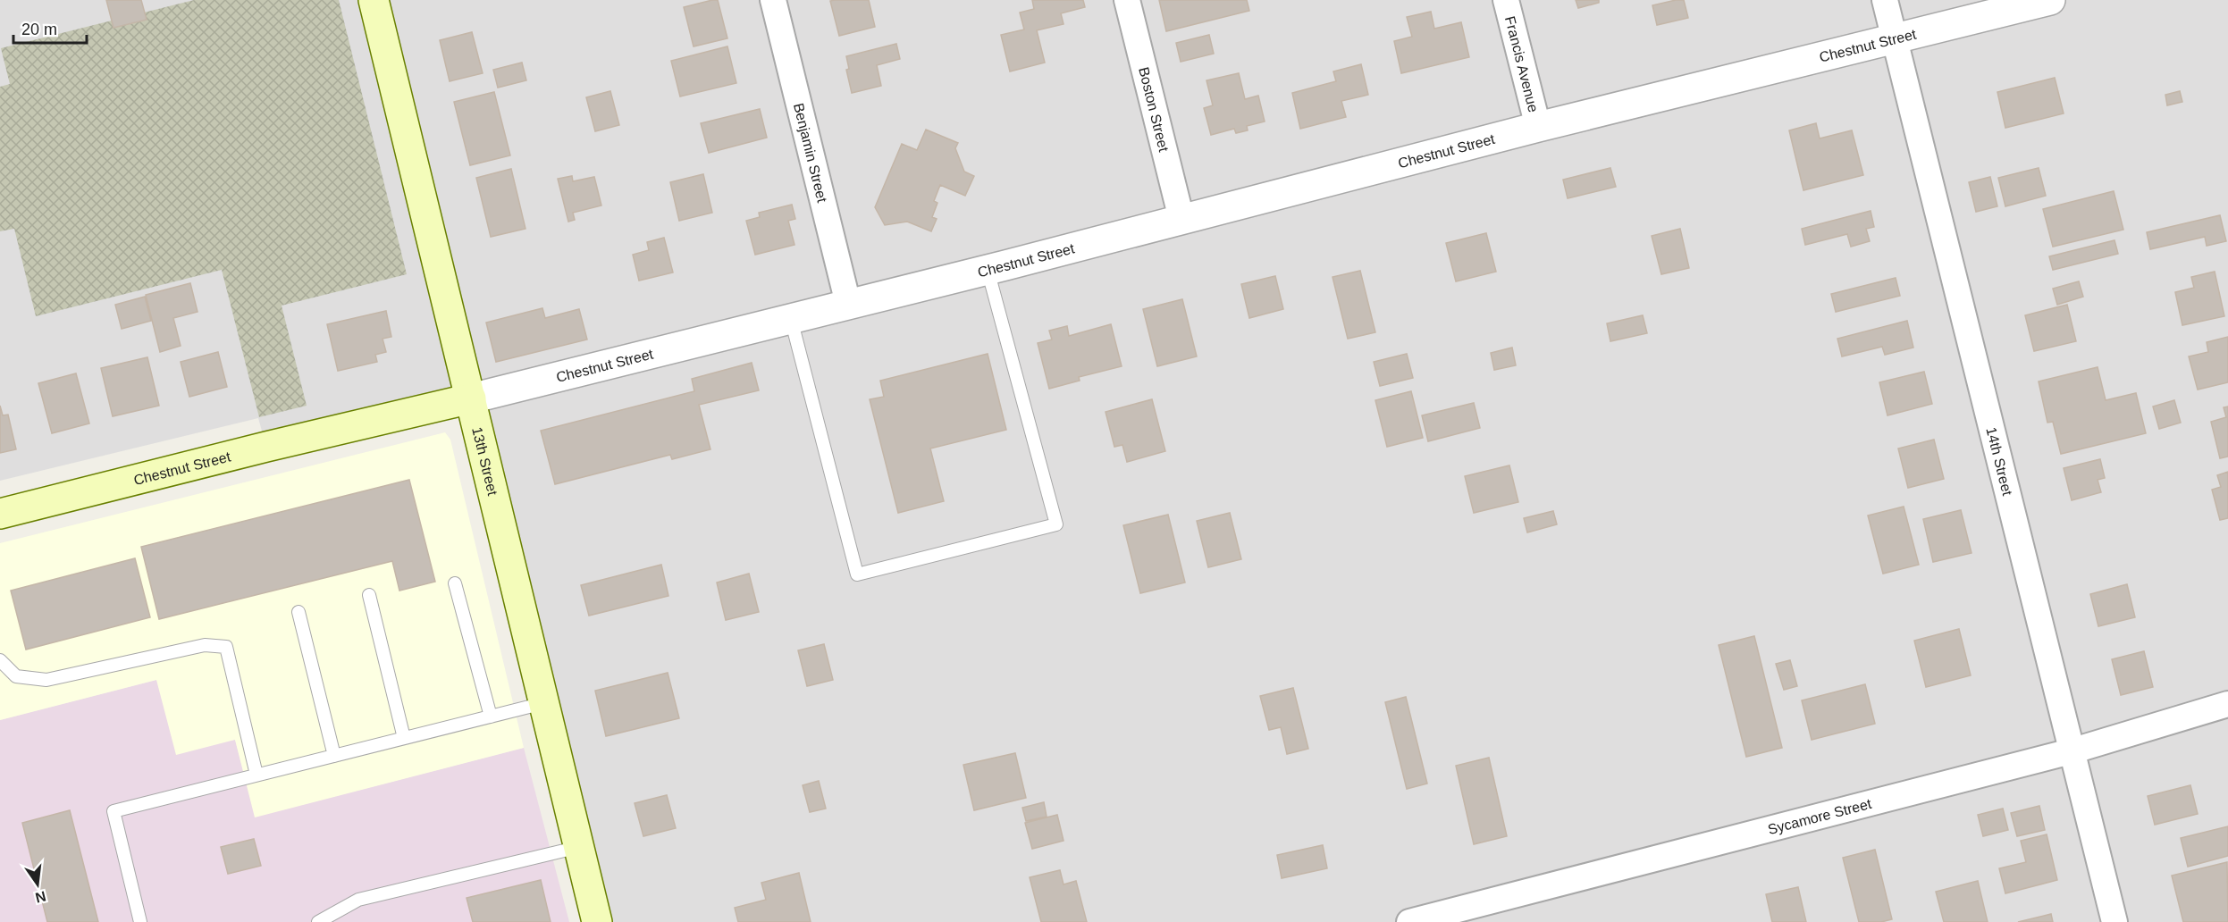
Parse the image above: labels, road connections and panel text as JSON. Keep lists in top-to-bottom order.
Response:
{
  "streets": {
    "main road": ["Chestnut Street", "13th Street"],
    "street": [
      "Francis Avenue",
      "Boston Street",
      "Benjamin Street",
      "14th Street",
      "Sycamore Street"
    ]
  },
  "crossings": [
    ["Chestnut Street", "Francis Avenue"],
    ["Chestnut Street", "Boston Street"],
    ["Chestnut Street", "Benjamin Street"],
    ["Chestnut Street", "13th Street"],
    ["Chestnut Street", "14th Street"],
    ["14th Street", "Sycamore Street"]
  ],
  "scale_bar": "20 m",
  "north": "bottom"
}
